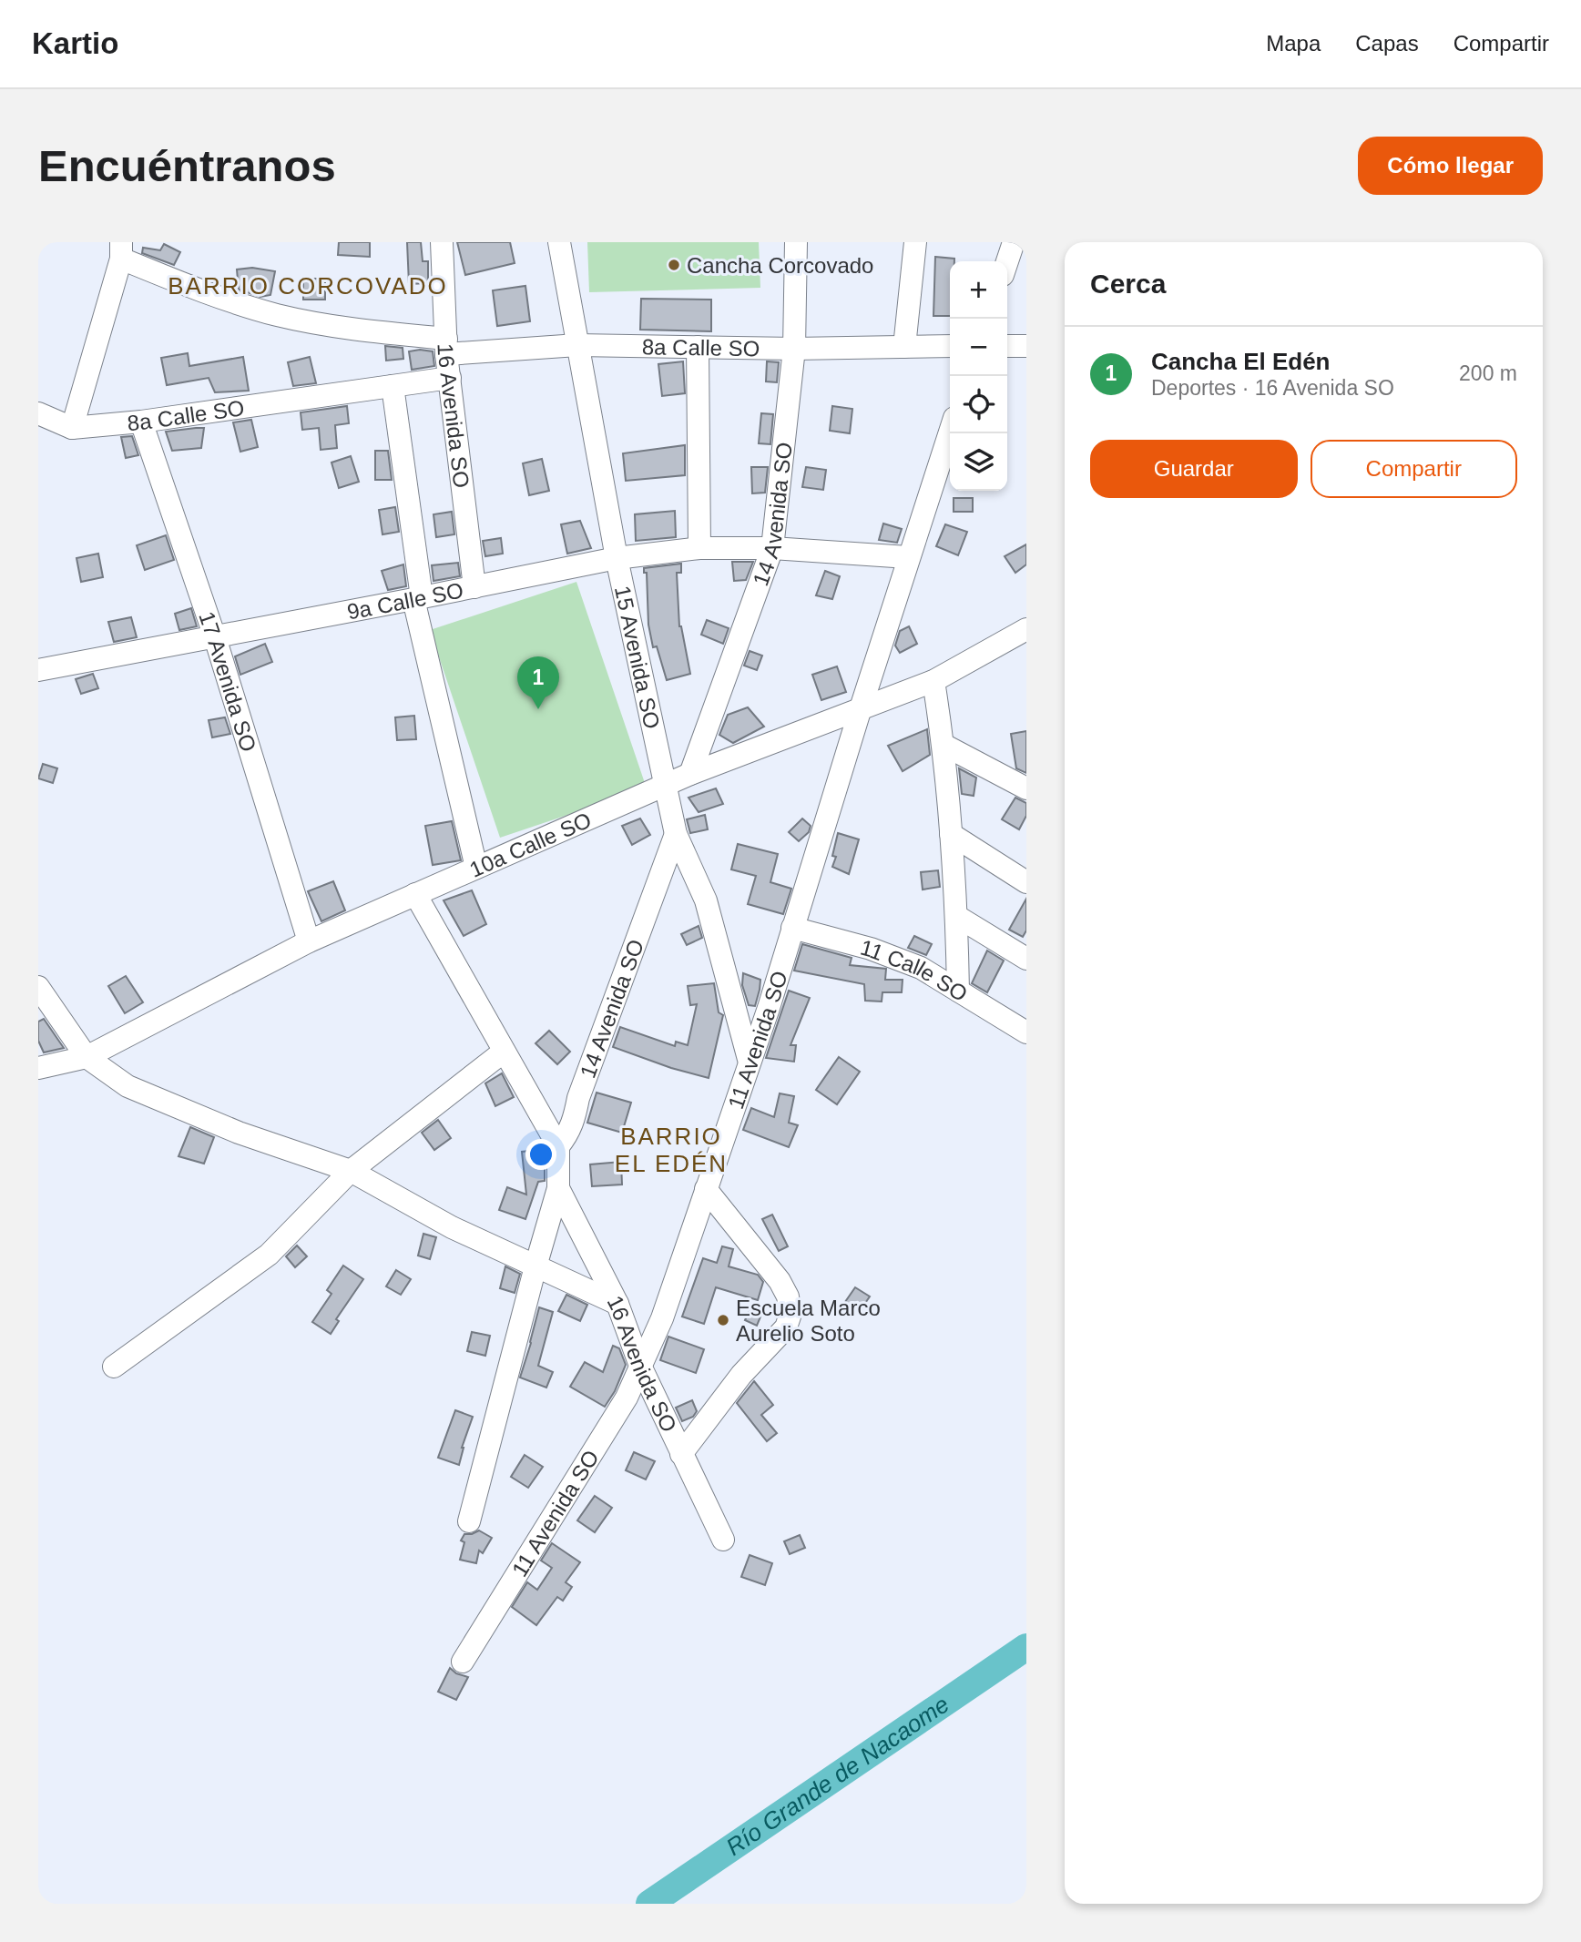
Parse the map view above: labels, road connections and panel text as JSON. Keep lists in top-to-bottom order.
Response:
{
  "streets": {
    "street": [
      "8a Calle SO",
      "16 Avenida SO",
      "14 Avenida SO",
      "9a Calle SO",
      "15 Avenida SO",
      "17 Avenida SO",
      "10a Calle SO",
      "11 Calle SO",
      "11 Avenida SO"
    ]
  },
  "crossings": [
    ["8a Calle SO", "16 Avenida SO"],
    ["8a Calle SO", "14 Avenida SO"],
    ["8a Calle SO", "15 Avenida SO"],
    ["8a Calle SO", "17 Avenida SO"],
    ["16 Avenida SO", "9a Calle SO"],
    ["16 Avenida SO", "11 Avenida SO"],
    ["14 Avenida SO", "9a Calle SO"],
    ["14 Avenida SO", "15 Avenida SO"],
    ["14 Avenida SO", "10a Calle SO"],
    ["9a Calle SO", "15 Avenida SO"],
    ["9a Calle SO", "17 Avenida SO"],
    ["9a Calle SO", "11 Avenida SO"],
    ["15 Avenida SO", "10a Calle SO"],
    ["15 Avenida SO", "11 Avenida SO"],
    ["17 Avenida SO", "10a Calle SO"],
    ["10a Calle SO", "11 Avenida SO"],
    ["11 Calle SO", "11 Avenida SO"]
  ],
  "districts": ["BARRIO CORCOVADO", "BARRIO EL EDÉN"],
  "water": ["Río Grande de Nacaome"],
  "places": ["Cancha Corcovado", "Escuela Marco Aurelio Soto"],
  "page": {
    "header": "Kartio",
    "nav": ["Mapa", "Capas", "Compartir"],
    "buttons": [
      "Cómo llegar",
      ["Guardar", "Compartir"]
    ],
    "title": "Encuéntranos",
    "heading": "Cerca",
    "map_buttons": ["+", "−"],
    "list": [
      {
        "mark": "1",
        "name": "Cancha El Edén",
        "note": "Deportes · 16 Avenida SO",
        "value": "200 m"
      }
    ],
    "pins": "1"
  }
}
